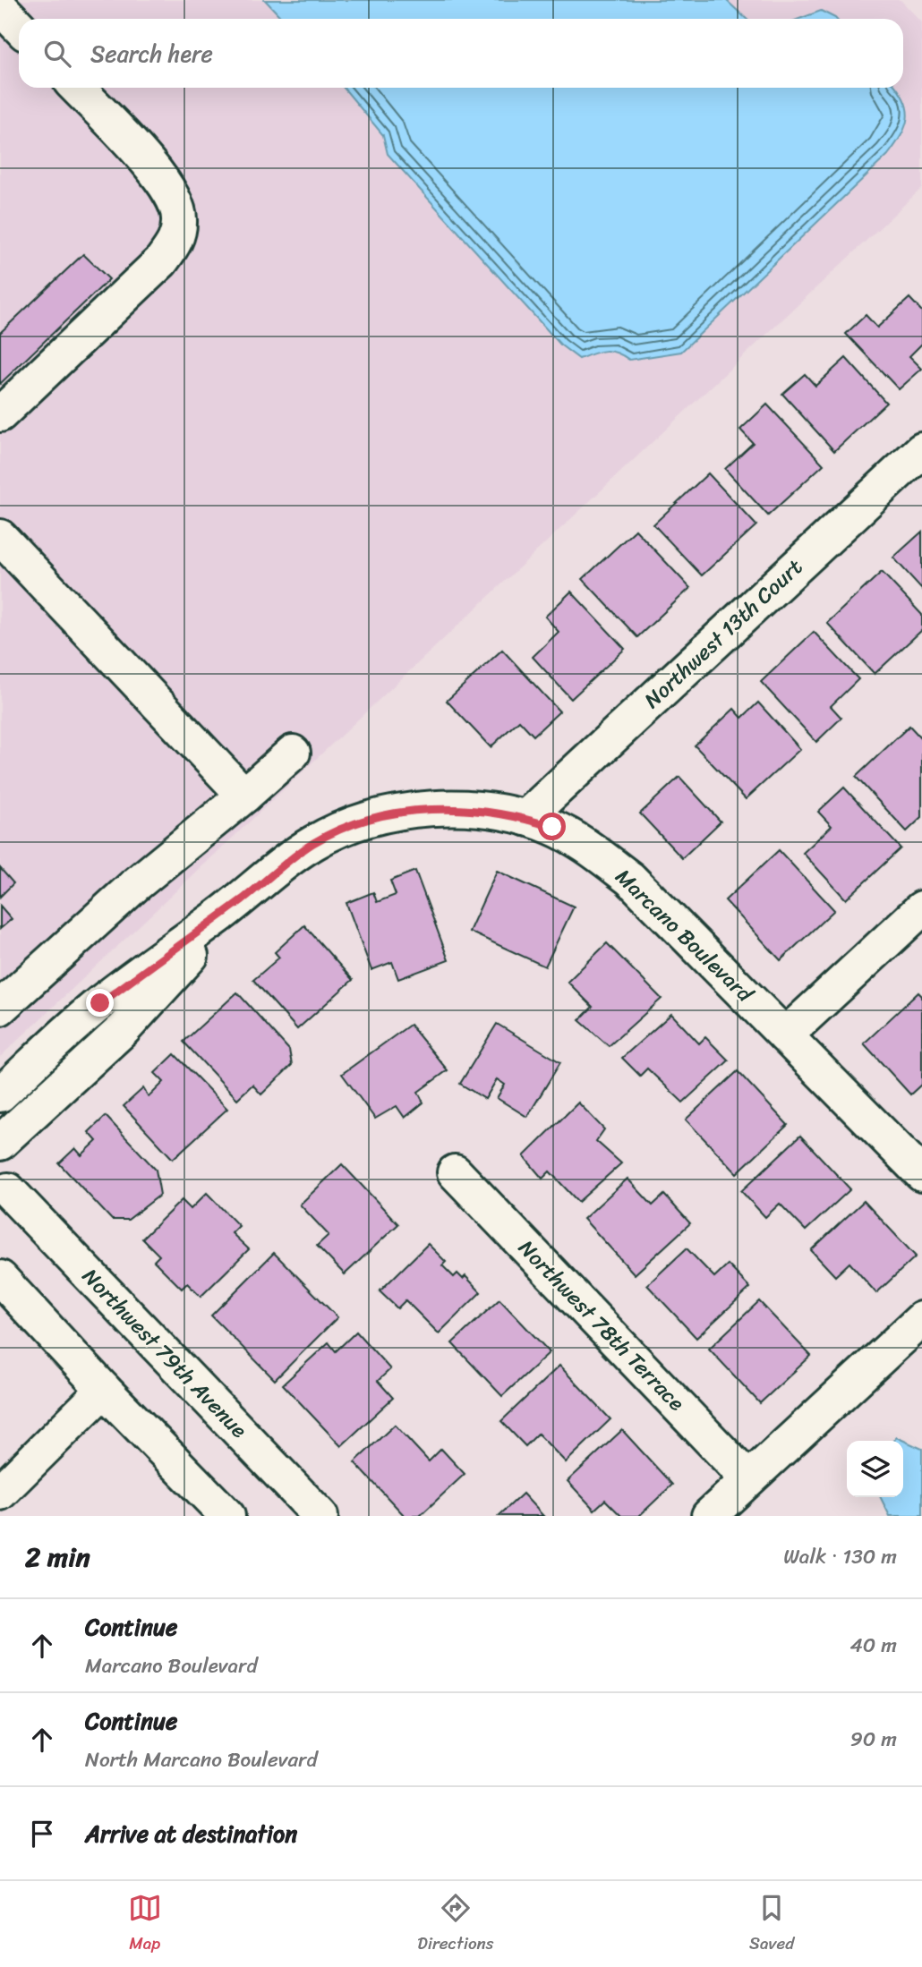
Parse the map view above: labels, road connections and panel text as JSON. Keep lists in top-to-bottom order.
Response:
{
  "streets": {
    "street": [
      "Northwest 13th Court",
      "Marcano Boulevard",
      "Northwest 78th Terrace",
      "Northwest 79th Avenue"
    ]
  },
  "crossings": [
    ["Northwest 13th Court", "Marcano Boulevard"]
  ],
  "page": {
    "search": "Search here",
    "heading": ["2 min", "Walk · 130 m"],
    "list": [
      ["Continue", "Marcano Boulevard", "40 m"],
      ["Continue", "North Marcano Boulevard", "90 m"],
      "Arrive at destination"
    ],
    "nav": ["Map", "Directions", "Saved"]
  }
}
